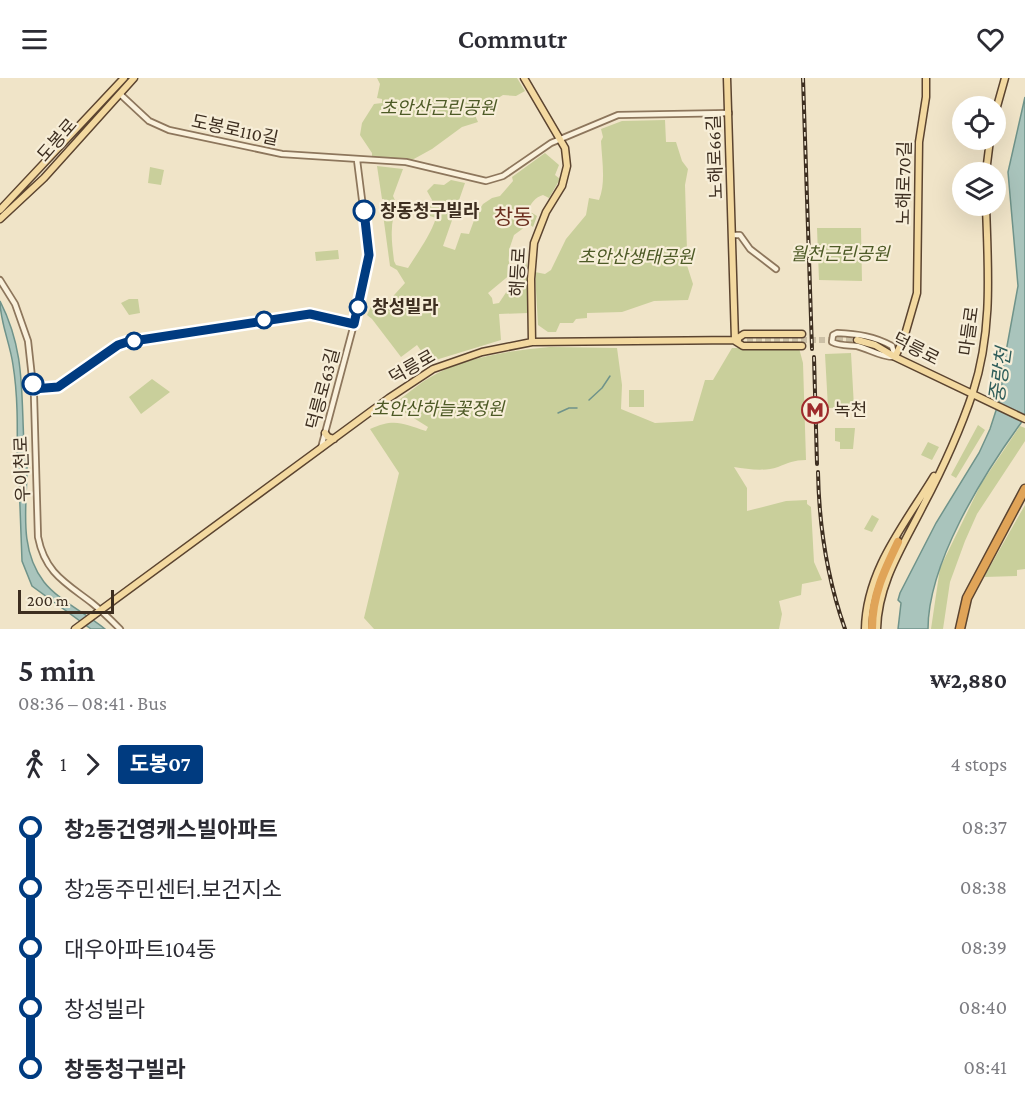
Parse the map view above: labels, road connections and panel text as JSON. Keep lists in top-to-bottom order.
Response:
{
  "streets": {
    "main road": [
      "도봉로",
      "노해로66길",
      "노해로70길",
      "해등로",
      "마들로",
      "덕릉로"
    ],
    "street": ["도봉로110길", "덕릉로63길", "우이천로"]
  },
  "crossings": [
    ["도봉로110길", "도봉로"],
    ["도봉로110길", "노해로66길"],
    ["도봉로110길", "해등로"],
    ["도봉로110길", "덕릉로63길"],
    ["노해로66길", "덕릉로"],
    ["노해로70길", "덕릉로"],
    ["해등로", "덕릉로"],
    ["마들로", "덕릉로"],
    ["덕릉로", "덕릉로63길"],
    ["덕릉로", "우이천로"]
  ],
  "districts": ["창동"],
  "water": ["중랑천"],
  "parks": [
    "초안산근린공원",
    "월천근린공원",
    "초안산생태공원",
    "초안산하늘꽃정원"
  ],
  "places": {
    "other": ["창동청구빌라", "창성빌라"],
    "metro station": ["녹천"]
  },
  "lines": ["bus line 도봉07"],
  "scale_bar": "200 m",
  "page": {
    "header": "Commutr",
    "scale": "200 m",
    "heading": ["5 min", "08:36 – 08:41 · Bus", "₩2,880"],
    "legs": ["1", "도봉07", "4 stops"],
    "list": [
      {
        "name": "창2동건영캐스빌아파트",
        "value": "08:37"
      },
      {
        "name": "창2동주민센터.보건지소",
        "value": "08:38"
      },
      {
        "name": "대우아파트104동",
        "value": "08:39"
      },
      {
        "name": "창성빌라",
        "value": "08:40"
      },
      {
        "name": "창동청구빌라",
        "value": "08:41"
      }
    ]
  }
}
